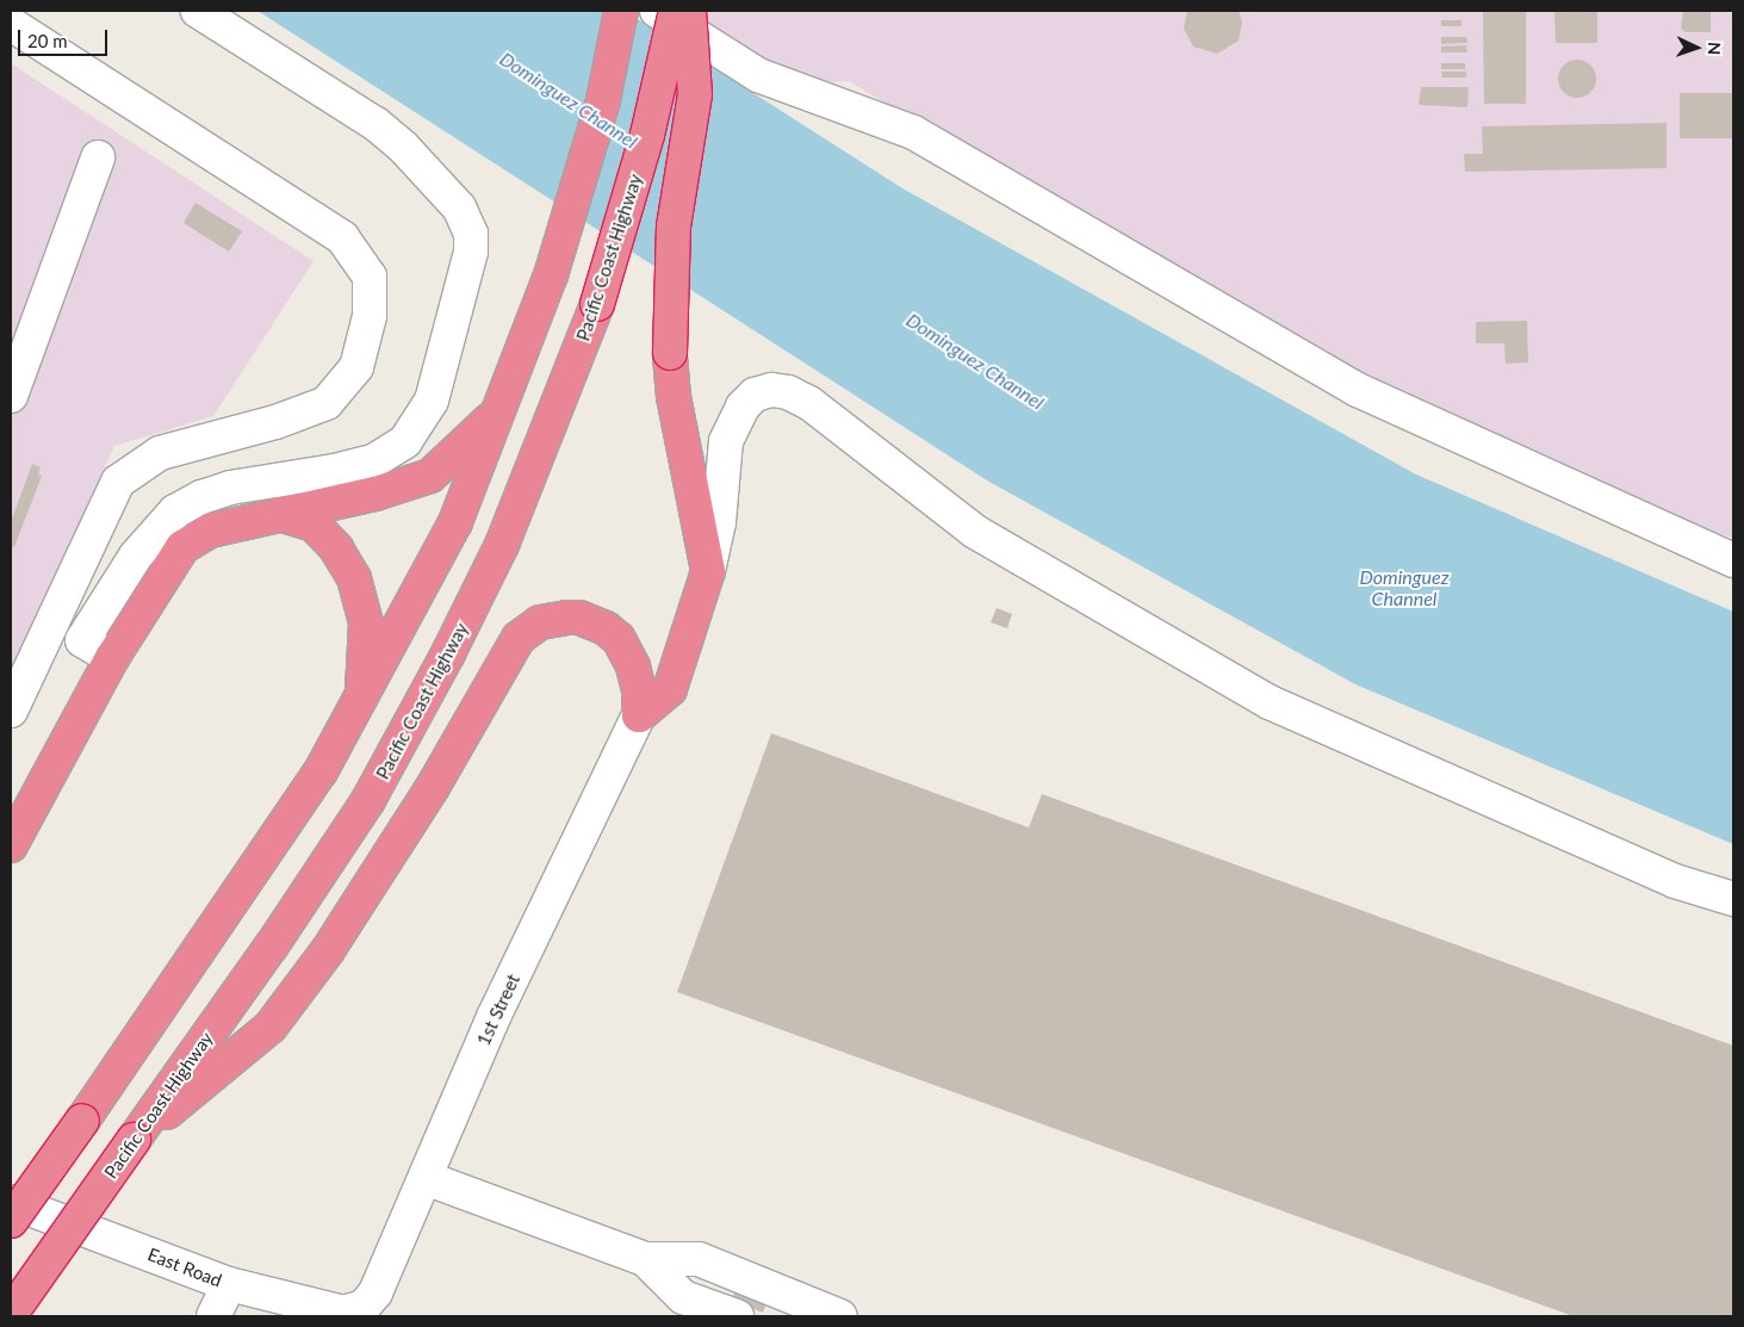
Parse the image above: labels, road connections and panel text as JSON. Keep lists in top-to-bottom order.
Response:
{
  "streets": {
    "highway": ["Pacific Coast Highway"],
    "street": ["1st Street", "East Road"]
  },
  "crossings": [
    ["1st Street", "East Road"]
  ],
  "water": ["Dominguez Channel"],
  "scale_bar": "20 m",
  "north": "right"
}
